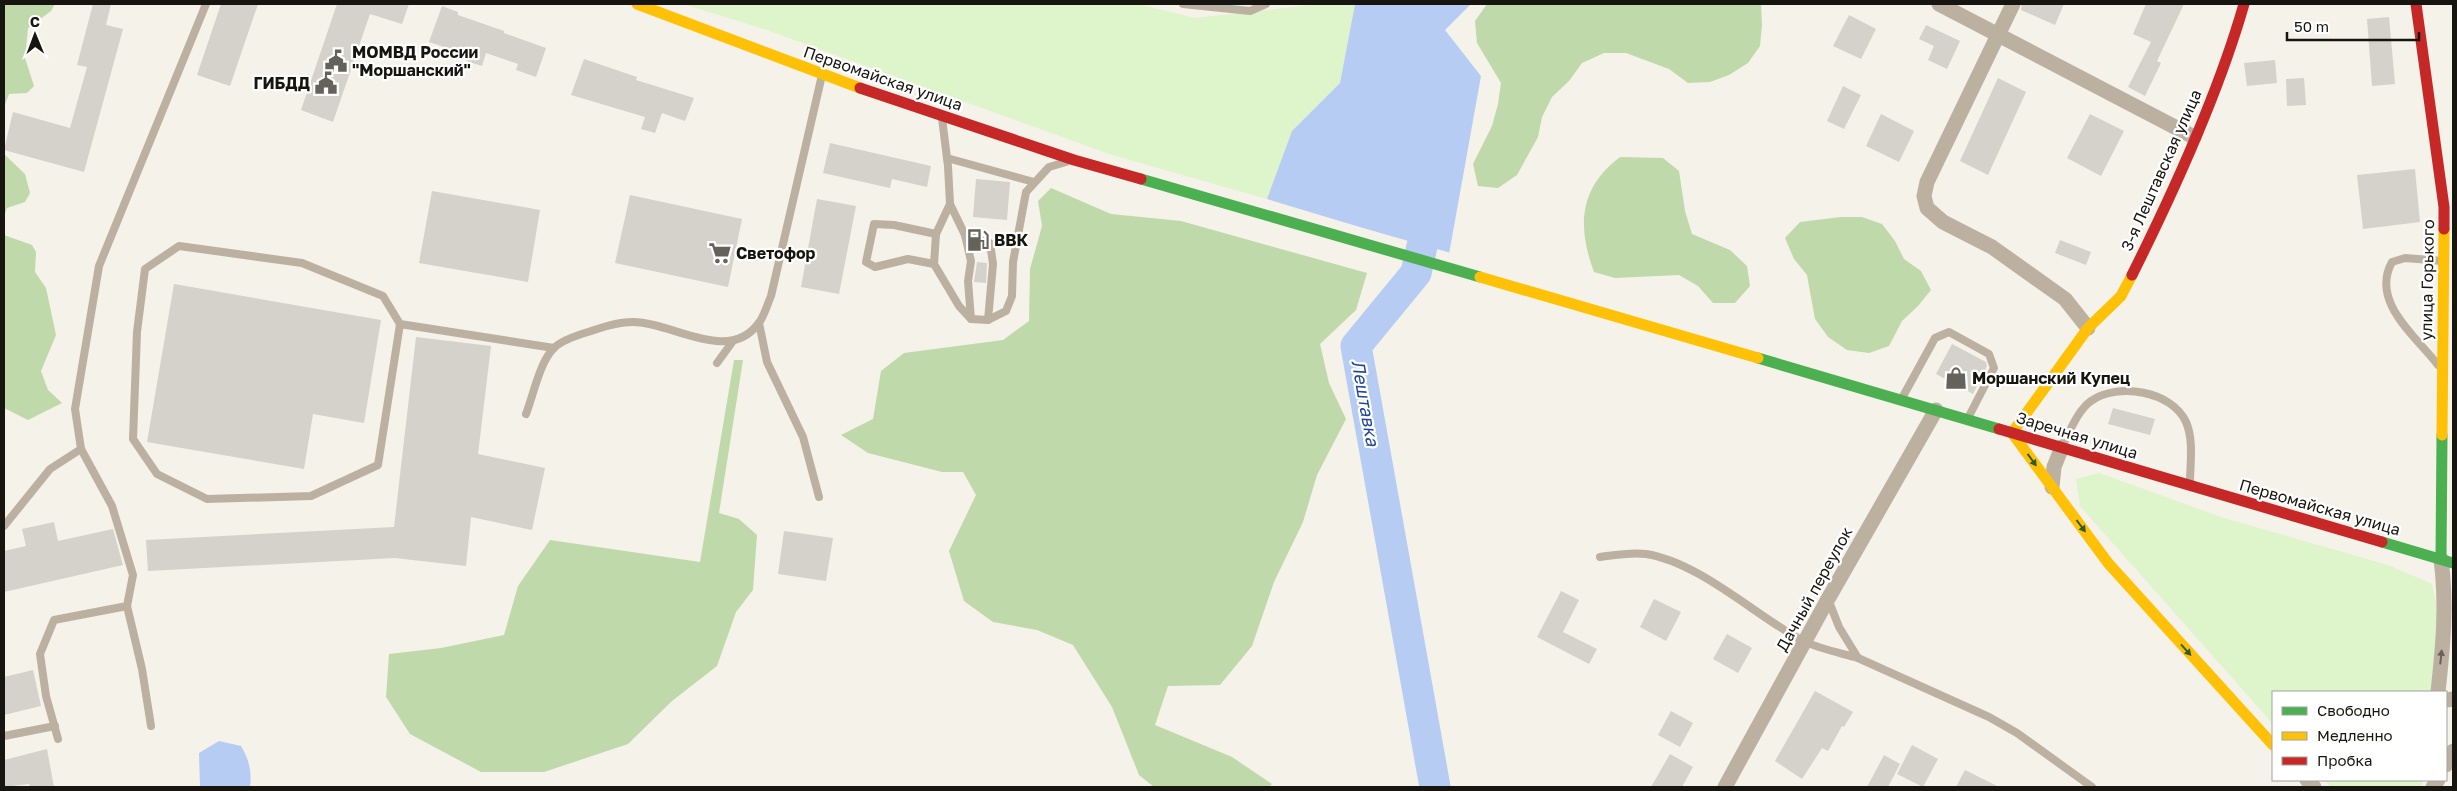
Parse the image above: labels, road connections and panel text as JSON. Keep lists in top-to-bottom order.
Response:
{
  "streets": {
    "main road": [
      "Первомайская улица",
      "3-я Лештавская улица",
      "улица Горького",
      "Заречная улица"
    ],
    "street": ["Дачный переулок"]
  },
  "crossings": [
    ["Первомайская улица", "улица Горького"],
    ["Первомайская улица", "Заречная улица"],
    ["3-я Лештавская улица", "Заречная улица"],
    ["Заречная улица", "Дачный переулок"]
  ],
  "water": ["Лештавка"],
  "places": {
    "public building": ["МОМВД России \"Моршанский\"", "ГИБДД"],
    "fuel station": ["ВВК"],
    "supermarket": ["Светофор"],
    "shop": ["Моршанский Купец"]
  },
  "legend": ["Свободно", "Медленно", "Пробка"],
  "scale_bar": "50 m",
  "north": "top"
}
